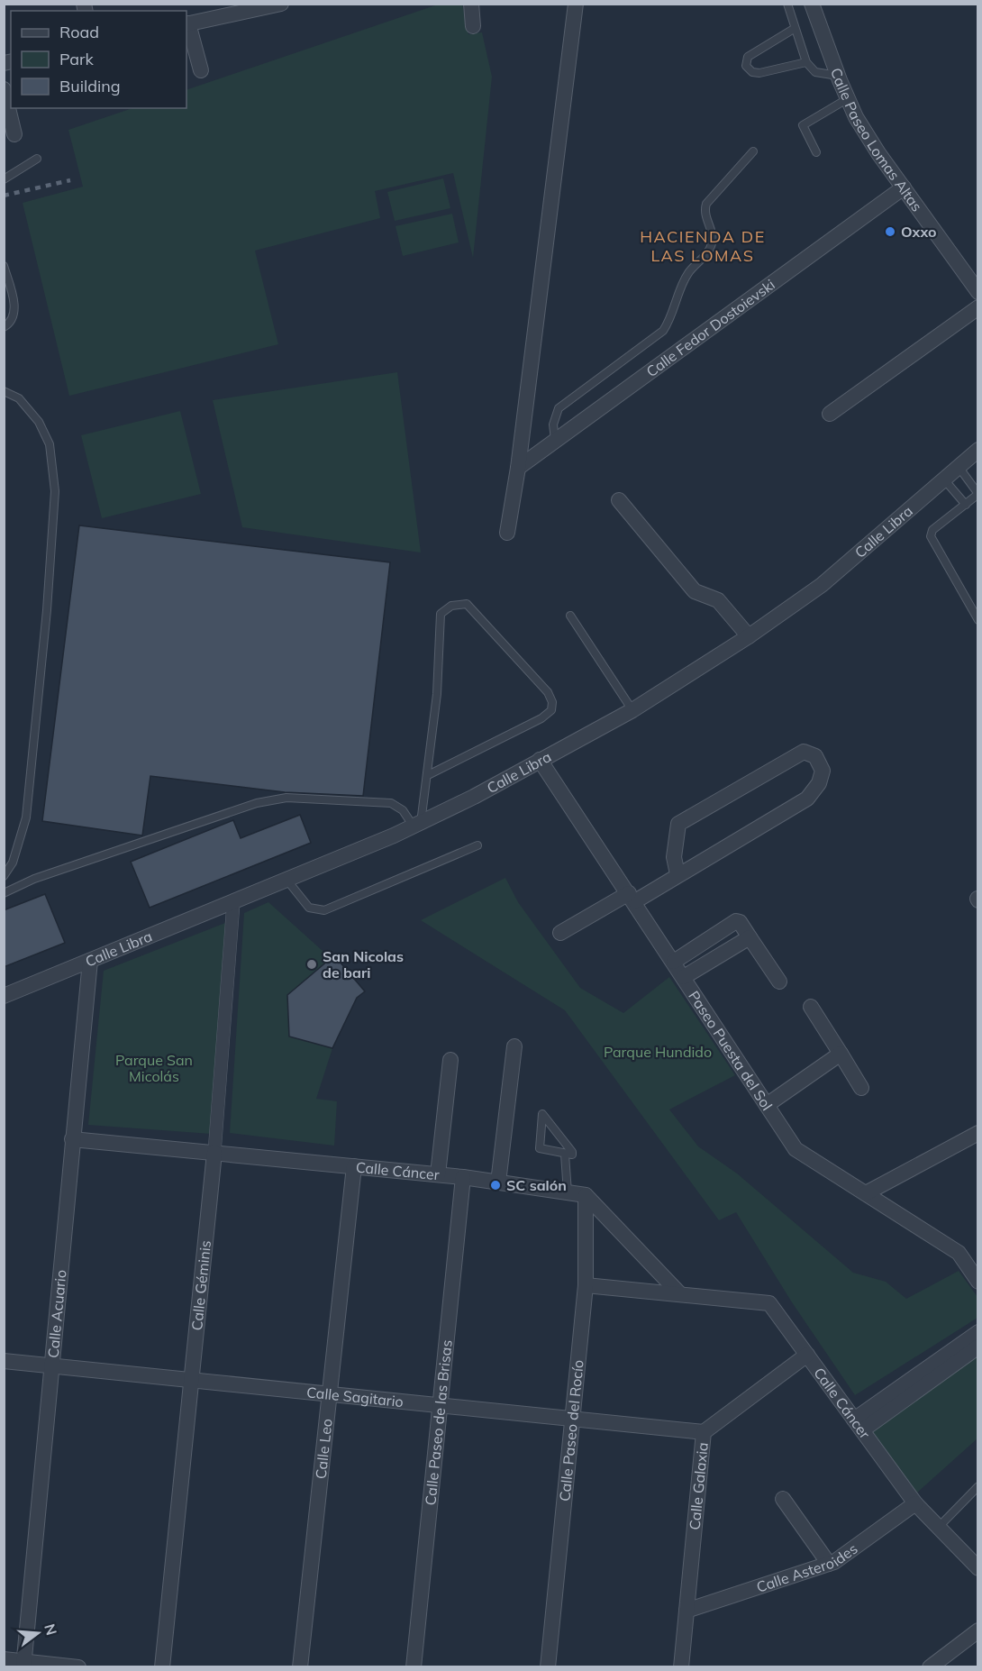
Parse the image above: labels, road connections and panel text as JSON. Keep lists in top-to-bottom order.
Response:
{
  "streets": {
    "street": [
      "Calle Paseo Lomas Altas",
      "Calle Fedor Dostoievski",
      "Calle Libra",
      "Paseo Puesta del Sol",
      "Calle Cáncer",
      "Calle Géminis",
      "Calle Acuario",
      "Calle Sagitario",
      "Calle Paseo de las Brisas",
      "Calle Paseo del Rocío",
      "Calle Leo",
      "Calle Galaxia",
      "Calle Asteroides"
    ]
  },
  "crossings": [
    ["Calle Paseo Lomas Altas", "Calle Fedor Dostoievski"],
    ["Calle Libra", "Paseo Puesta del Sol"],
    ["Calle Libra", "Calle Géminis"],
    ["Calle Libra", "Calle Acuario"],
    ["Calle Cáncer", "Calle Géminis"],
    ["Calle Cáncer", "Calle Acuario"],
    ["Calle Cáncer", "Calle Paseo de las Brisas"],
    ["Calle Cáncer", "Calle Paseo del Rocío"],
    ["Calle Cáncer", "Calle Leo"],
    ["Calle Cáncer", "Calle Galaxia"],
    ["Calle Cáncer", "Calle Asteroides"],
    ["Calle Géminis", "Calle Sagitario"],
    ["Calle Acuario", "Calle Sagitario"],
    ["Calle Sagitario", "Calle Paseo de las Brisas"],
    ["Calle Sagitario", "Calle Paseo del Rocío"],
    ["Calle Sagitario", "Calle Leo"],
    ["Calle Sagitario", "Calle Galaxia"],
    ["Calle Galaxia", "Calle Asteroides"]
  ],
  "districts": ["HACIENDA DE LAS LOMAS"],
  "parks": ["Parque Hundido", "Parque San Micolás"],
  "places": ["Oxxo", "San Nicolas de bari", "SC salón"],
  "legend": ["Road", "Park", "Building"],
  "north": "right"
}
